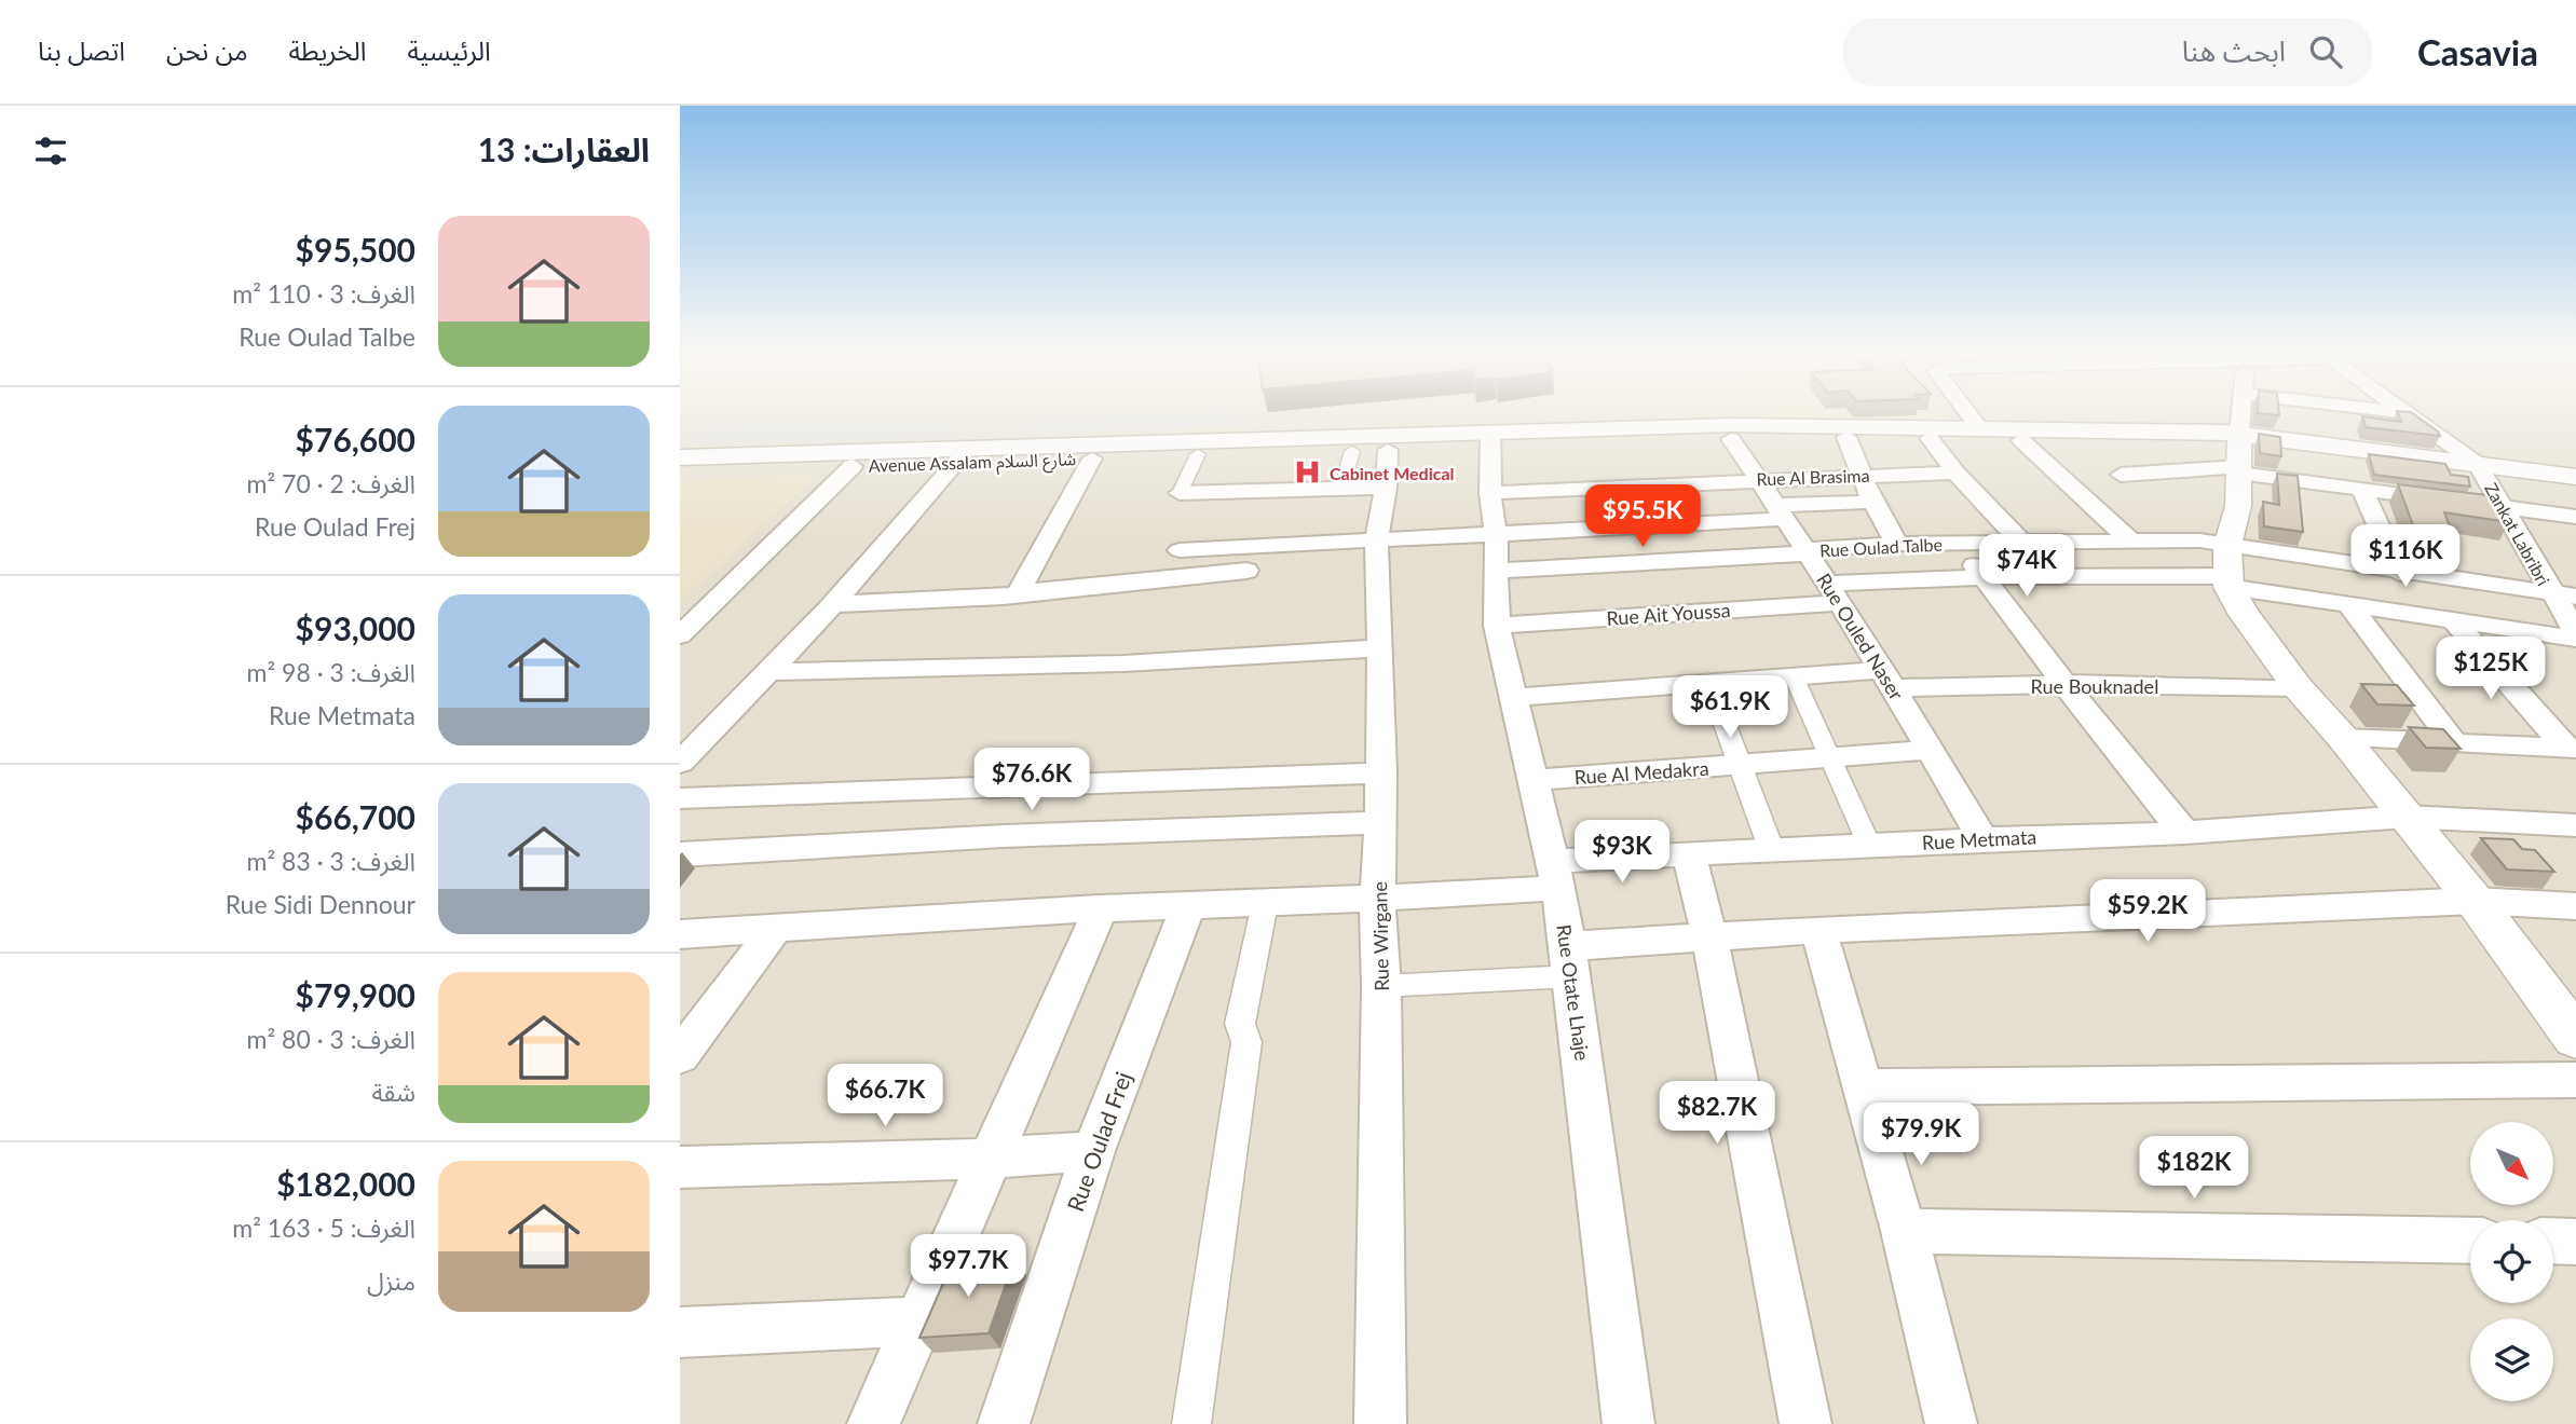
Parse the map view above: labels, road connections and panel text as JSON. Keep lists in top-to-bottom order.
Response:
{
  "streets": {
    "street": [
      "Avenue Assalam شارع السلام",
      "Rue Al Brasima",
      "Zankat Labribri",
      "Rue Oulad Talbe",
      "Rue Ait Youssa",
      "Rue Ouled Naser",
      "Rue Bouknadel",
      "Rue Al Medakra",
      "Rue Metmata",
      "Rue Wirgane",
      "Rue Otate Lhaje",
      "Rue Oulad Frej"
    ]
  },
  "crossings": [
    ["Avenue Assalam شارع السلام", "Zankat Labribri"],
    ["Avenue Assalam شارع السلام", "Rue Ouled Naser"],
    ["Avenue Assalam شارع السلام", "Rue Wirgane"],
    ["Avenue Assalam شارع السلام", "Rue Otate Lhaje"],
    ["Rue Al Brasima", "Rue Ouled Naser"],
    ["Rue Al Brasima", "Rue Otate Lhaje"],
    ["Rue Oulad Talbe", "Rue Ait Youssa"],
    ["Rue Oulad Talbe", "Rue Ouled Naser"],
    ["Rue Oulad Talbe", "Rue Otate Lhaje"],
    ["Rue Ait Youssa", "Rue Ouled Naser"],
    ["Rue Ait Youssa", "Rue Otate Lhaje"],
    ["Rue Ouled Naser", "Rue Bouknadel"],
    ["Rue Ouled Naser", "Rue Al Medakra"],
    ["Rue Ouled Naser", "Rue Metmata"],
    ["Rue Bouknadel", "Rue Otate Lhaje"],
    ["Rue Al Medakra", "Rue Otate Lhaje"],
    ["Rue Metmata", "Rue Wirgane"],
    ["Rue Metmata", "Rue Otate Lhaje"],
    ["Rue Metmata", "Rue Oulad Frej"]
  ],
  "places": {
    "hospital": ["Cabinet Medical"]
  },
  "north": "bottom right",
  "page": {
    "header": "Casavia",
    "search": "ابحث هنا",
    "nav": [
      "الرئيسية",
      "الخريطة",
      "من نحن",
      "اتصل بنا"
    ],
    "heading": "العقارات: 13",
    "list": [
      {
        "name": "$95,500",
        "note": "الغرف: 3 · 110 m² · Rue Oulad Talbe"
      },
      {
        "name": "$76,600",
        "note": "الغرف: 2 · 70 m² · Rue Oulad Frej"
      },
      {
        "name": "$93,000",
        "note": "الغرف: 3 · 98 m² · Rue Metmata"
      },
      {
        "name": "$66,700",
        "note": "الغرف: 3 · 83 m² · Rue Sidi Dennour"
      },
      {
        "name": "$79,900",
        "note": "الغرف: 3 · 80 m² · شقة"
      },
      {
        "name": "$182,000",
        "note": "الغرف: 5 · 163 m² · منزل"
      }
    ],
    "price": [
      "$95.5K",
      "$116K",
      "$74K",
      "$125K",
      "$61.9K",
      "$76.6K",
      "$93K",
      "$59.2K",
      "$66.7K",
      "$82.7K",
      "$79.9K",
      "$182K",
      "$97.7K"
    ]
  }
}
